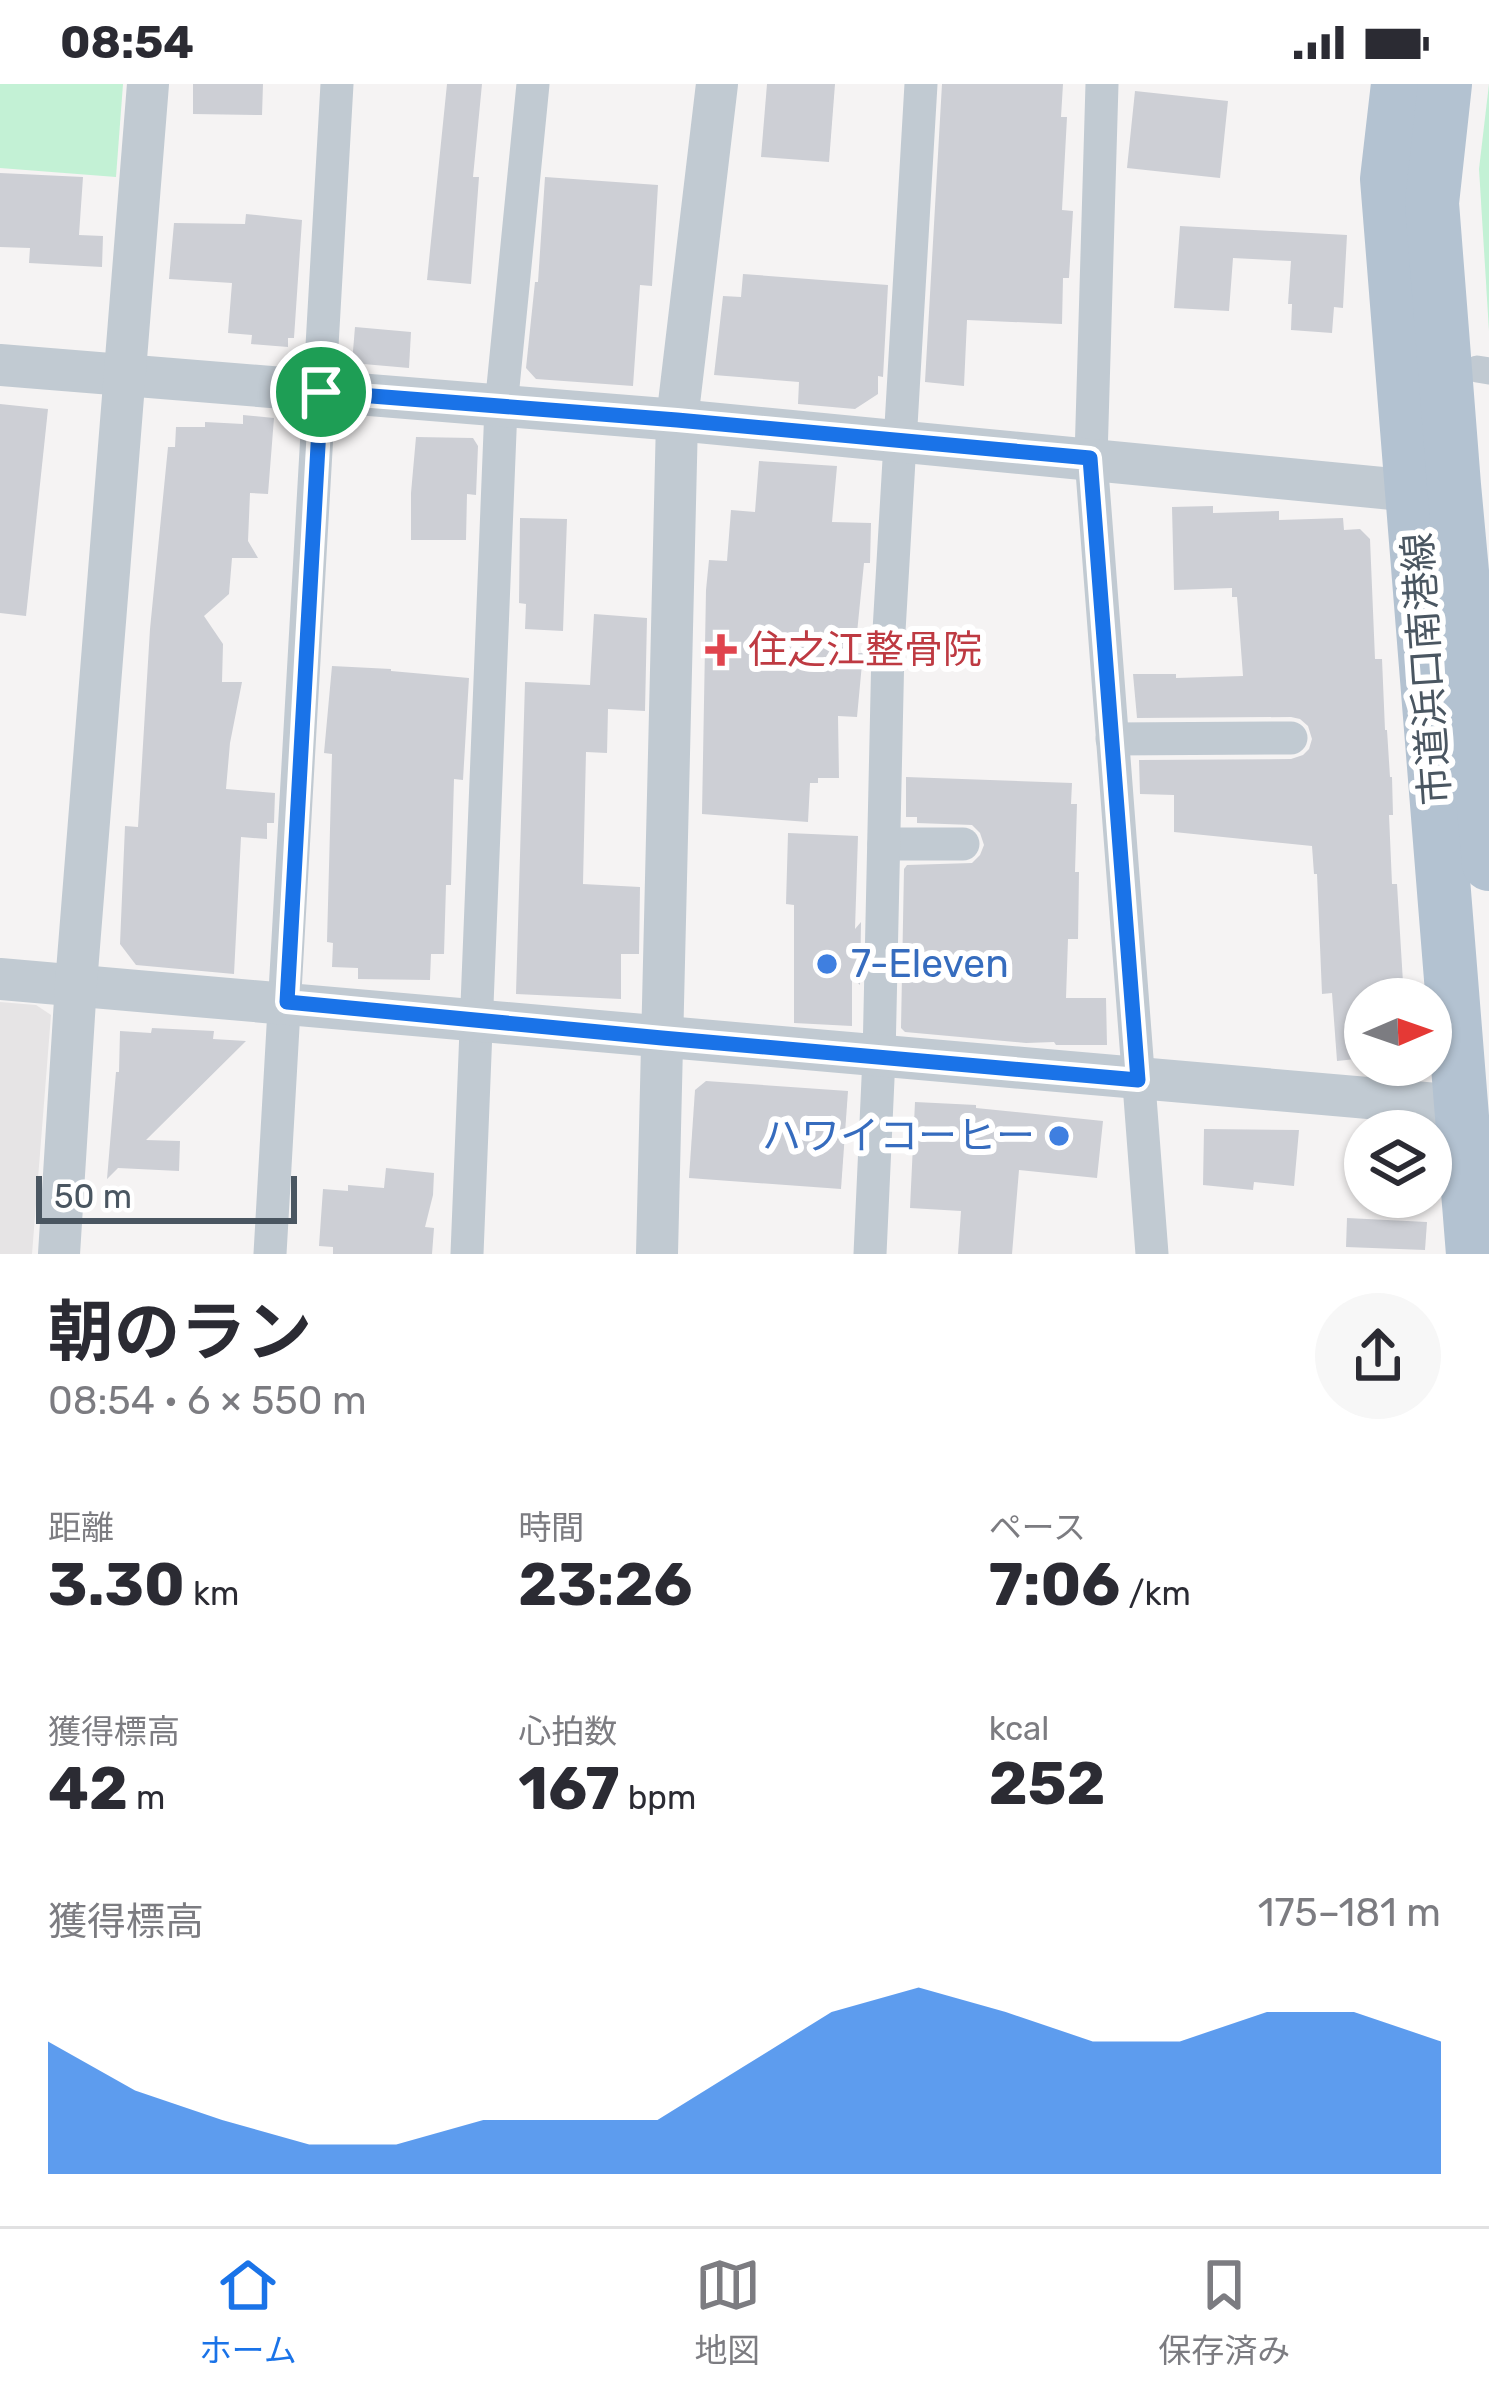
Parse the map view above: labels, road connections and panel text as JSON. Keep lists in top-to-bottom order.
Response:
{
  "streets": {
    "main road": ["市道浜口南港線"]
  },
  "places": {
    "health": ["住之江整骨院"],
    "other": ["7-Eleven", "ハワイコーヒー"]
  },
  "scale_bar": "50 m",
  "north": "right",
  "page": {
    "status": "08:54",
    "scale": "50 m",
    "heading": ["朝のラン", "08:54 · 6 × 550 m"],
    "stats": [
      ["距離", "3.30 km"],
      ["時間", "23:26"],
      ["ペース", "7:06 /km"],
      ["獲得標高", "42 m"],
      ["心拍数", "167 bpm"],
      ["kcal", "252"]
    ],
    "chart": ["獲得標高", "175–181 m"],
    "tabs": ["ホーム", "地図", "保存済み"]
  }
}
